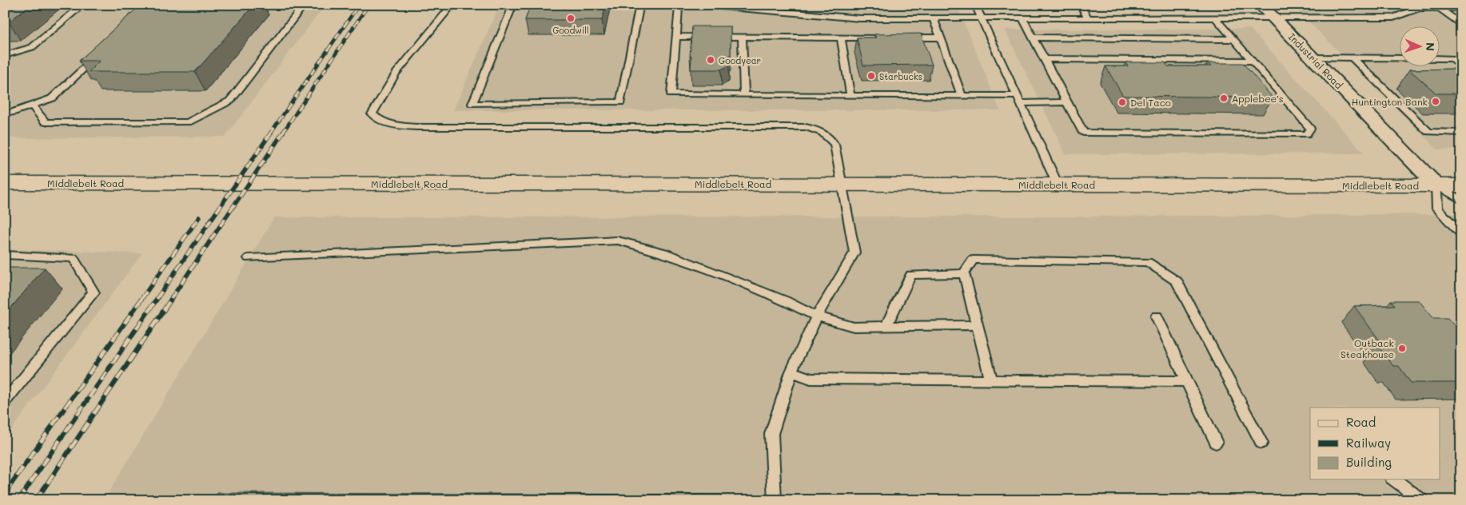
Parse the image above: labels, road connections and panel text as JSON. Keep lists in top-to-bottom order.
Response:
{
  "streets": {
    "main road": ["Middlebelt Road"],
    "street": ["Industrial Road"]
  },
  "crossings": [
    ["Industrial Road", "Middlebelt Road"]
  ],
  "places": [
    "Goodwill",
    "Goodyear",
    "Starbucks",
    "Applebee's",
    "Huntington Bank",
    "Del Taco",
    "Outback Steakhouse"
  ],
  "legend": ["Road", "Railway", "Building"],
  "north": "right"
}
